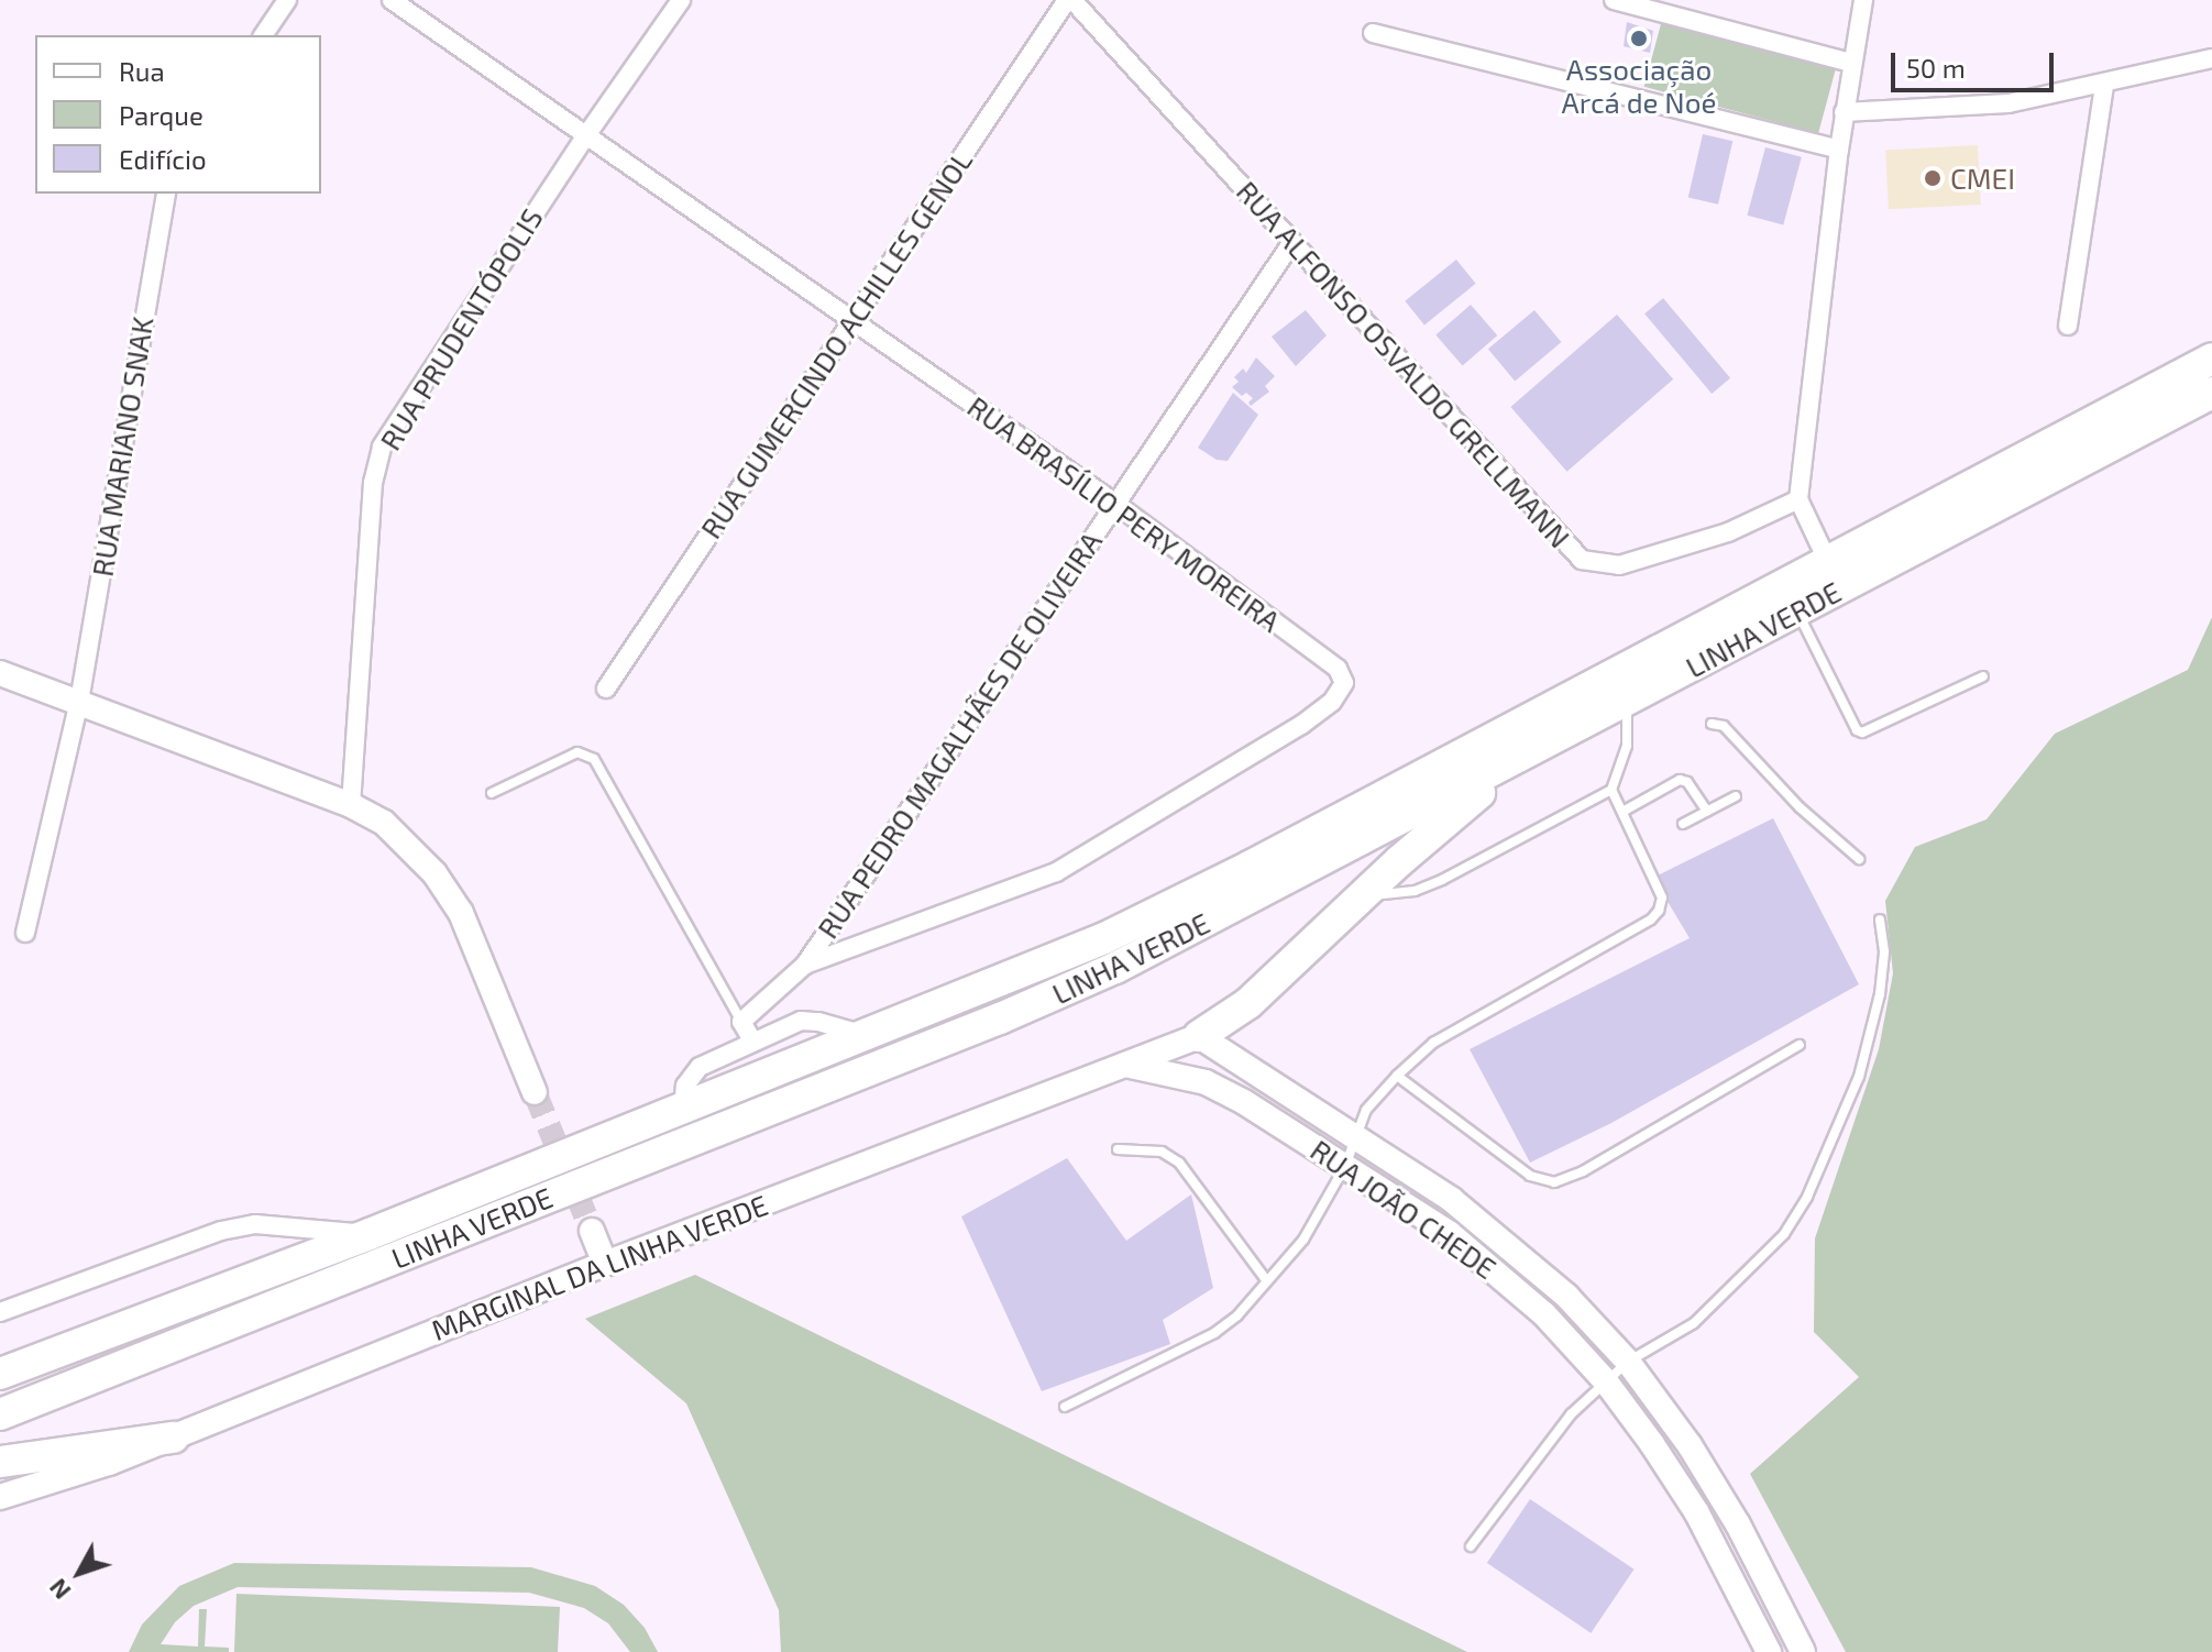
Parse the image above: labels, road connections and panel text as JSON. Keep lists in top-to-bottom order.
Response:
{
  "streets": {
    "highway": ["LINHA VERDE"],
    "main road": ["RUA JOÃO CHEDE", "MARGINAL DA LINHA VERDE"],
    "street": [
      "RUA PRUDENTÓPOLIS",
      "RUA GUMERCINDO ACHILLES GENOL",
      "RUA ALFONSO OSVALDO GRELLMANN",
      "RUA MARIANO SNAK",
      "RUA BRASÍLIO PERY MOREIRA",
      "RUA PEDRO MAGALHÃES DE OLIVEIRA"
    ]
  },
  "crossings": [
    ["RUA PRUDENTÓPOLIS", "RUA BRASÍLIO PERY MOREIRA"],
    ["RUA GUMERCINDO ACHILLES GENOL", "RUA ALFONSO OSVALDO GRELLMANN"],
    ["RUA GUMERCINDO ACHILLES GENOL", "RUA BRASÍLIO PERY MOREIRA"],
    ["RUA ALFONSO OSVALDO GRELLMANN", "RUA PEDRO MAGALHÃES DE OLIVEIRA"],
    ["RUA BRASÍLIO PERY MOREIRA", "RUA PEDRO MAGALHÃES DE OLIVEIRA"],
    ["RUA JOÃO CHEDE", "MARGINAL DA LINHA VERDE"]
  ],
  "places": ["Associação Arcá de Noé", "CMEI"],
  "legend": ["Rua", "Parque", "Edifício"],
  "scale_bar": "50 m",
  "north": "bottom left"
}
